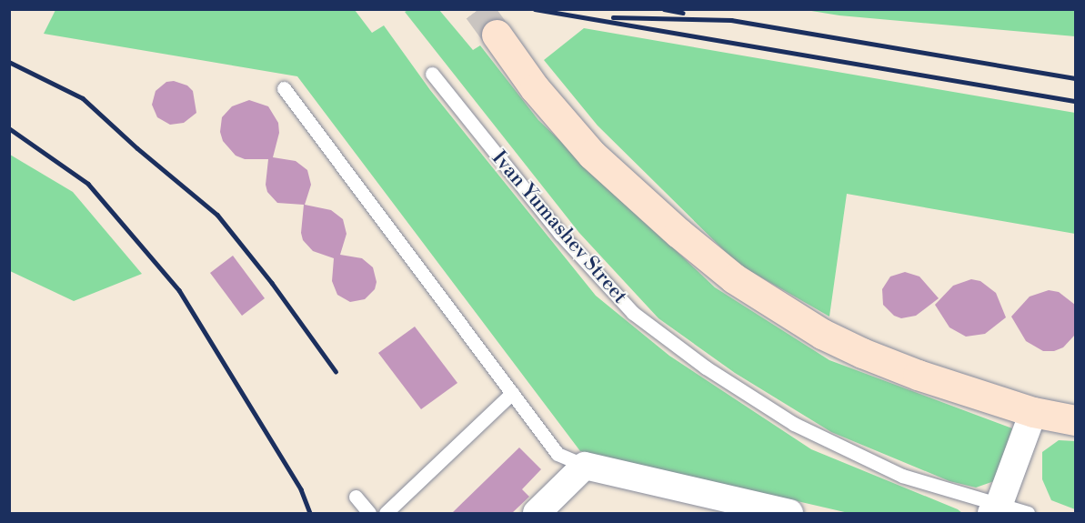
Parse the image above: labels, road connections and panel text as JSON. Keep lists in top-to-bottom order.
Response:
{
  "streets": {
    "lane": ["Ivan Yumashev Street"]
  }
}
